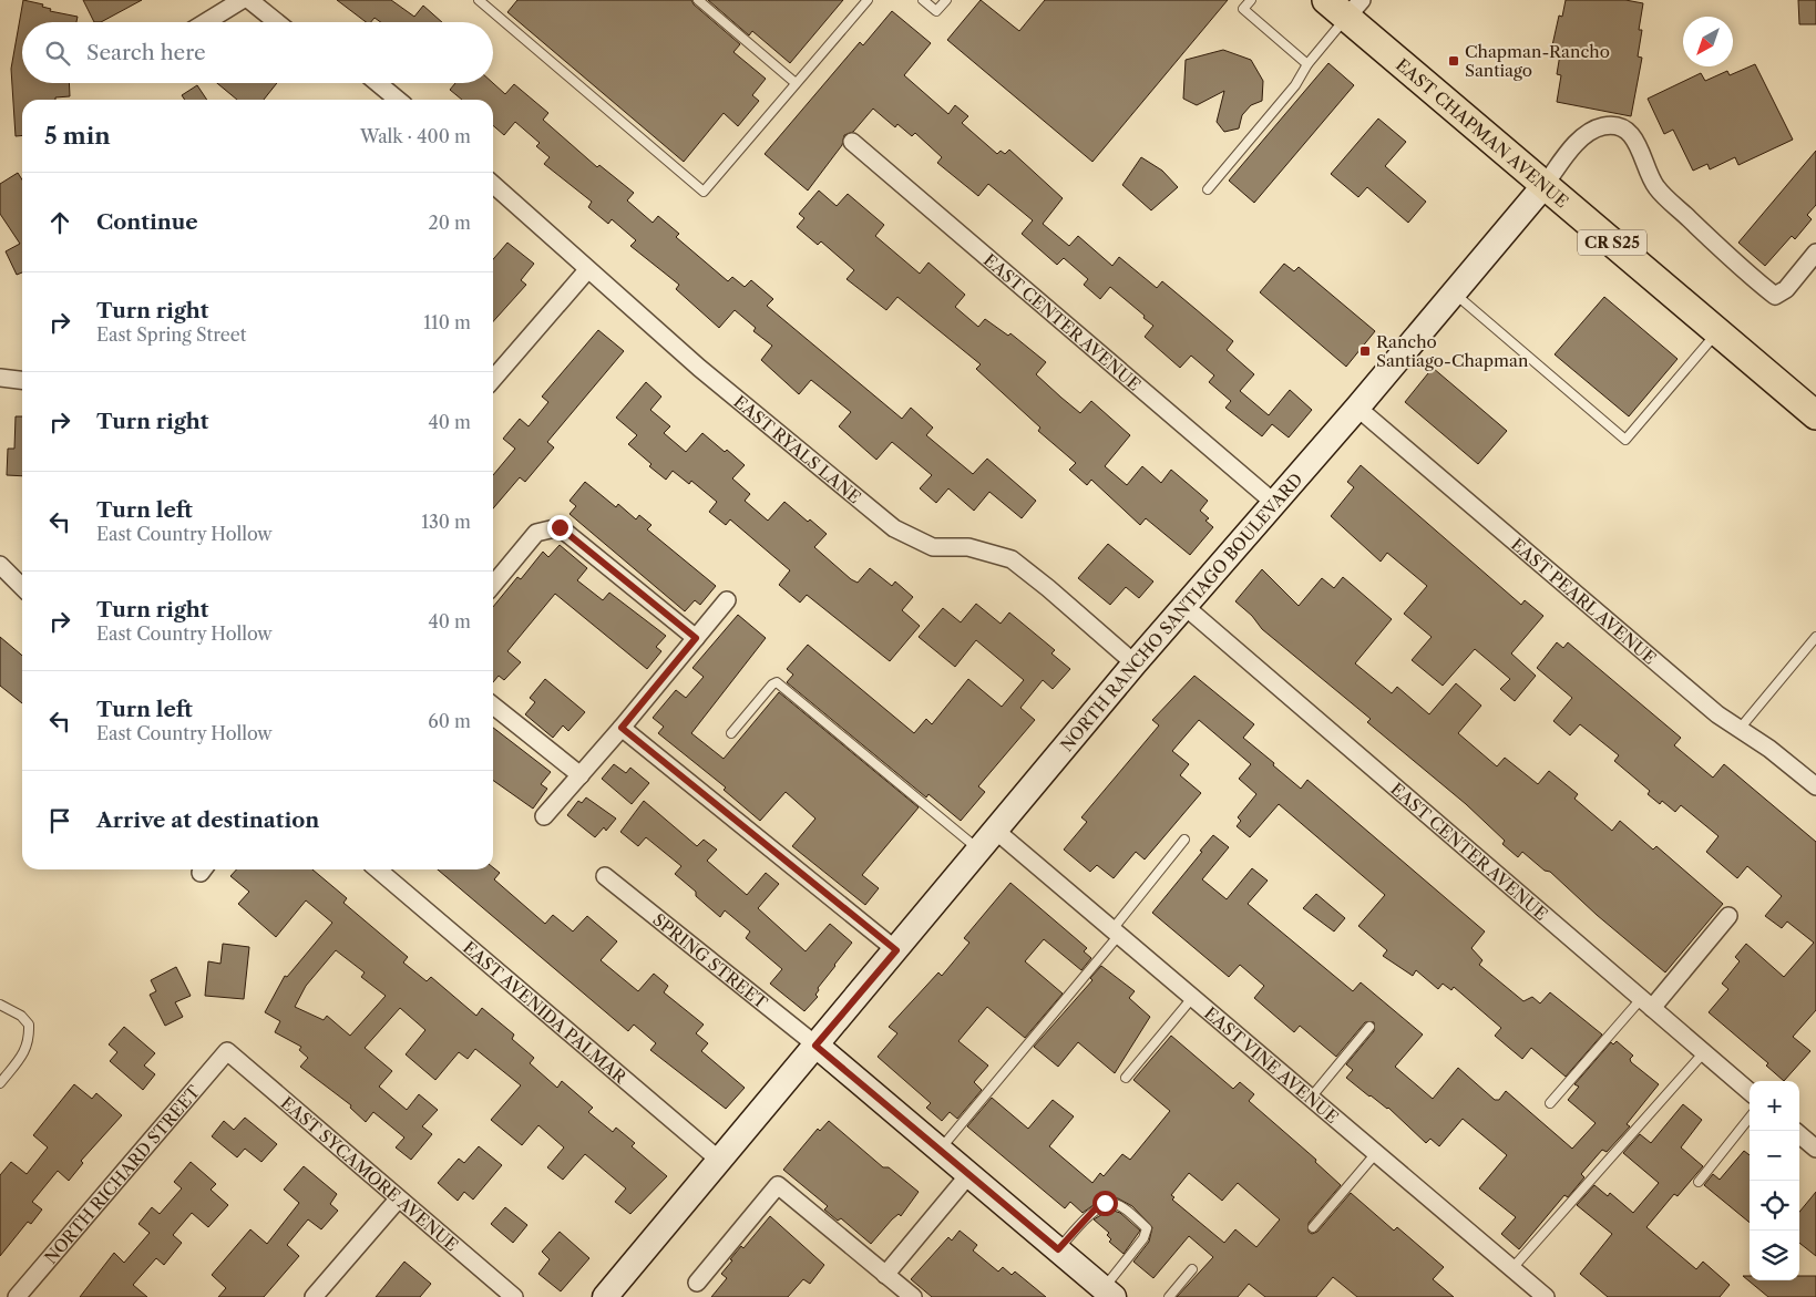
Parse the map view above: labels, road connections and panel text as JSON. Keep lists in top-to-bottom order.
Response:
{
  "streets": {
    "main road": ["EAST CHAPMAN AVENUE", "CR S25"],
    "street": [
      "EAST CENTER AVENUE",
      "EAST RYALS LANE",
      "EAST PEARL AVENUE",
      "NORTH RANCHO SANTIAGO BOULEVARD",
      "SPRING STREET",
      "EAST AVENIDA PALMAR",
      "EAST VINE AVENUE",
      "NORTH RICHARD STREET",
      "EAST SYCAMORE AVENUE"
    ]
  },
  "crossings": [
    ["EAST CHAPMAN AVENUE", "NORTH RANCHO SANTIAGO BOULEVARD"],
    ["EAST CENTER AVENUE", "NORTH RANCHO SANTIAGO BOULEVARD"],
    ["EAST RYALS LANE", "NORTH RANCHO SANTIAGO BOULEVARD"],
    ["EAST PEARL AVENUE", "NORTH RANCHO SANTIAGO BOULEVARD"],
    ["NORTH RANCHO SANTIAGO BOULEVARD", "SPRING STREET"],
    ["NORTH RANCHO SANTIAGO BOULEVARD", "EAST AVENIDA PALMAR"],
    ["NORTH RANCHO SANTIAGO BOULEVARD", "EAST VINE AVENUE"],
    ["NORTH RICHARD STREET", "EAST SYCAMORE AVENUE"]
  ],
  "places": {
    "transit": ["Chapman-Rancho Santiago", "Rancho Santiago-Chapman"]
  },
  "north": "bottom left",
  "page": {
    "search": "Search here",
    "heading": ["5 min", "Walk · 400 m"],
    "list": [
      ["Continue", "20 m"],
      ["Turn right", "East Spring Street", "110 m"],
      ["Turn right", "40 m"],
      ["Turn left", "East Country Hollow", "130 m"],
      ["Turn right", "East Country Hollow", "40 m"],
      ["Turn left", "East Country Hollow", "60 m"],
      "Arrive at destination"
    ],
    "map_buttons": ["+", "−"]
  }
}
